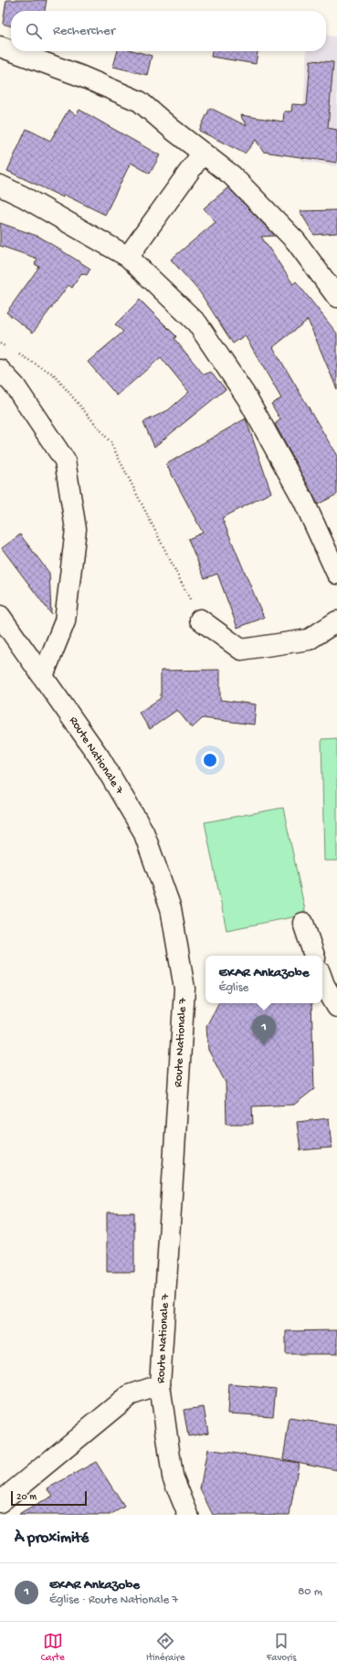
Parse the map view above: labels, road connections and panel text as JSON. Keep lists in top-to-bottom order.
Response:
{
  "streets": {
    "street": ["Route Nationale 7"]
  },
  "scale_bar": "20 m",
  "page": {
    "search": "Rechercher",
    "popup": ["EKAR Ankazobe", "Église"],
    "pins": "1",
    "scale": "20 m",
    "heading": "À proximité",
    "list": [
      {
        "mark": "1",
        "name": "EKAR Ankazobe",
        "note": "Église · Route Nationale 7",
        "value": "80 m"
      }
    ],
    "nav": ["Carte", "Itinéraire", "Favoris"]
  }
}
